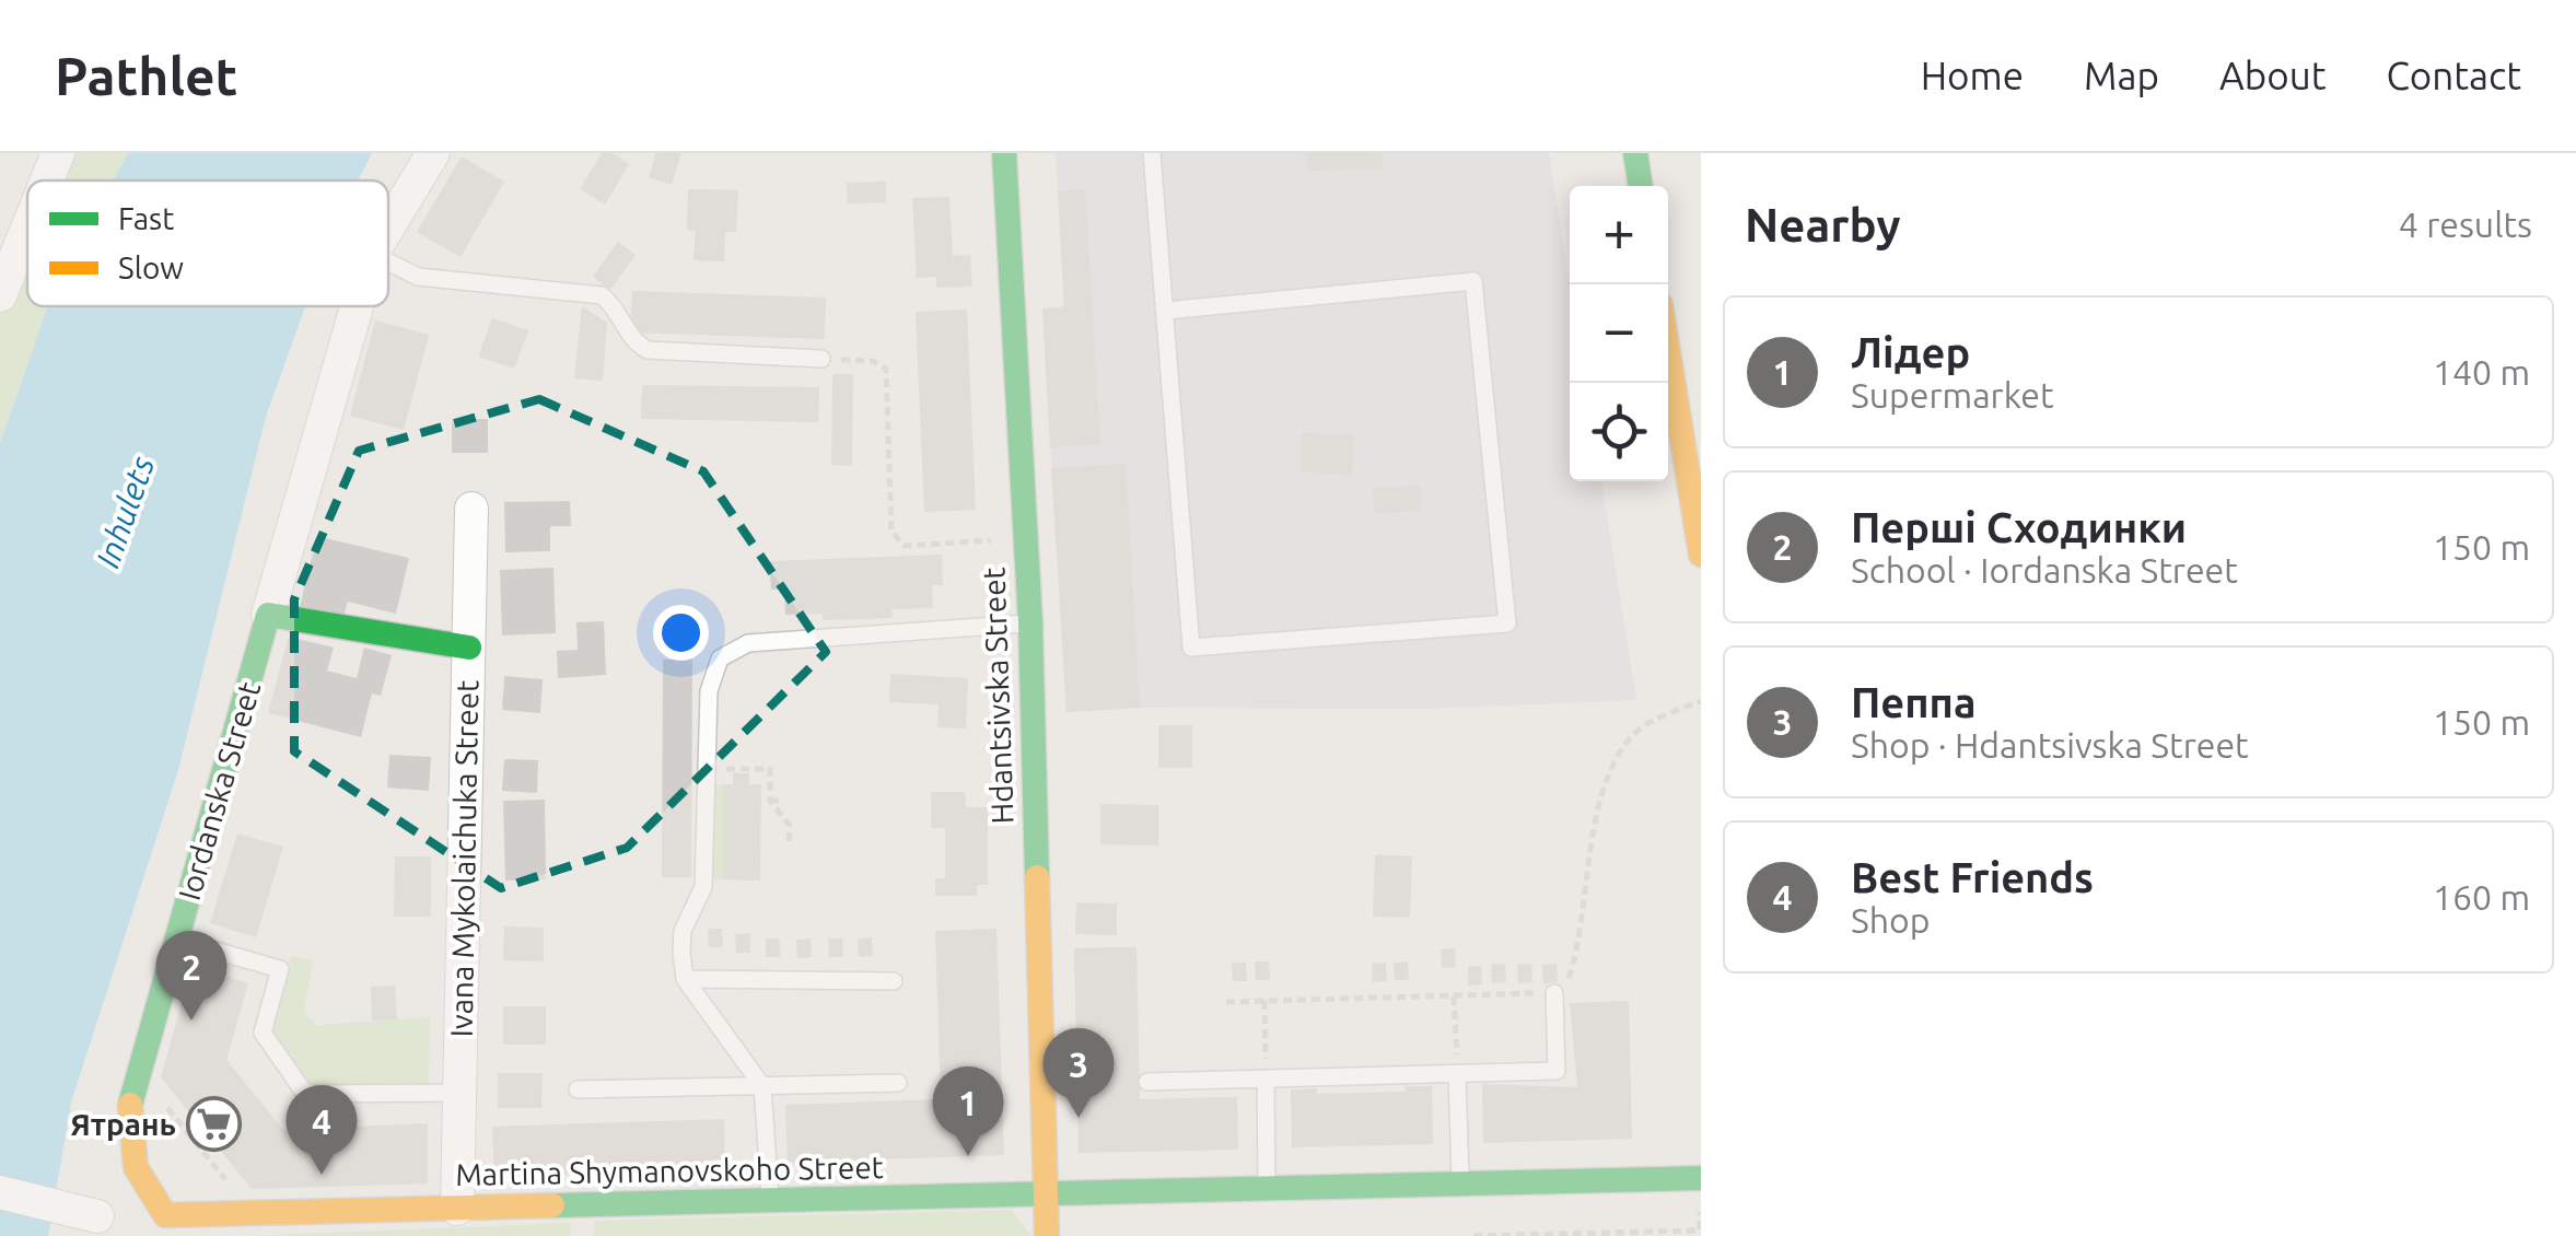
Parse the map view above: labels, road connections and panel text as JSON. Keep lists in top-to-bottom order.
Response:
{
  "streets": {
    "street": [
      "Hdantsivska Street",
      "Iordanska Street",
      "Ivana Mykolaichuka Street",
      "Martina Shymanovskoho Street"
    ]
  },
  "crossings": [
    ["Hdantsivska Street", "Martina Shymanovskoho Street"],
    ["Iordanska Street", "Martina Shymanovskoho Street"],
    ["Ivana Mykolaichuka Street", "Martina Shymanovskoho Street"]
  ],
  "water": ["Inhulets"],
  "places": {
    "supermarket": ["Ятрань"]
  },
  "legend": ["Fast", "Slow"],
  "page": {
    "header": "Pathlet",
    "nav": [
      "Home",
      "Map",
      "About",
      "Contact"
    ],
    "heading": ["Nearby", "4 results"],
    "map_buttons": ["+", "−"],
    "list": [
      {
        "mark": "1",
        "name": "Лідер",
        "note": "Supermarket",
        "value": "140 m"
      },
      {
        "mark": "2",
        "name": "Перші Сходинки",
        "note": "School · Iordanska Street",
        "value": "150 m"
      },
      {
        "mark": "3",
        "name": "Пеппа",
        "note": "Shop · Hdantsivska Street",
        "value": "150 m"
      },
      {
        "mark": "4",
        "name": "Best Friends",
        "note": "Shop",
        "value": "160 m"
      }
    ],
    "pins": [
      "2",
      "3",
      "1",
      "4"
    ]
  }
}
